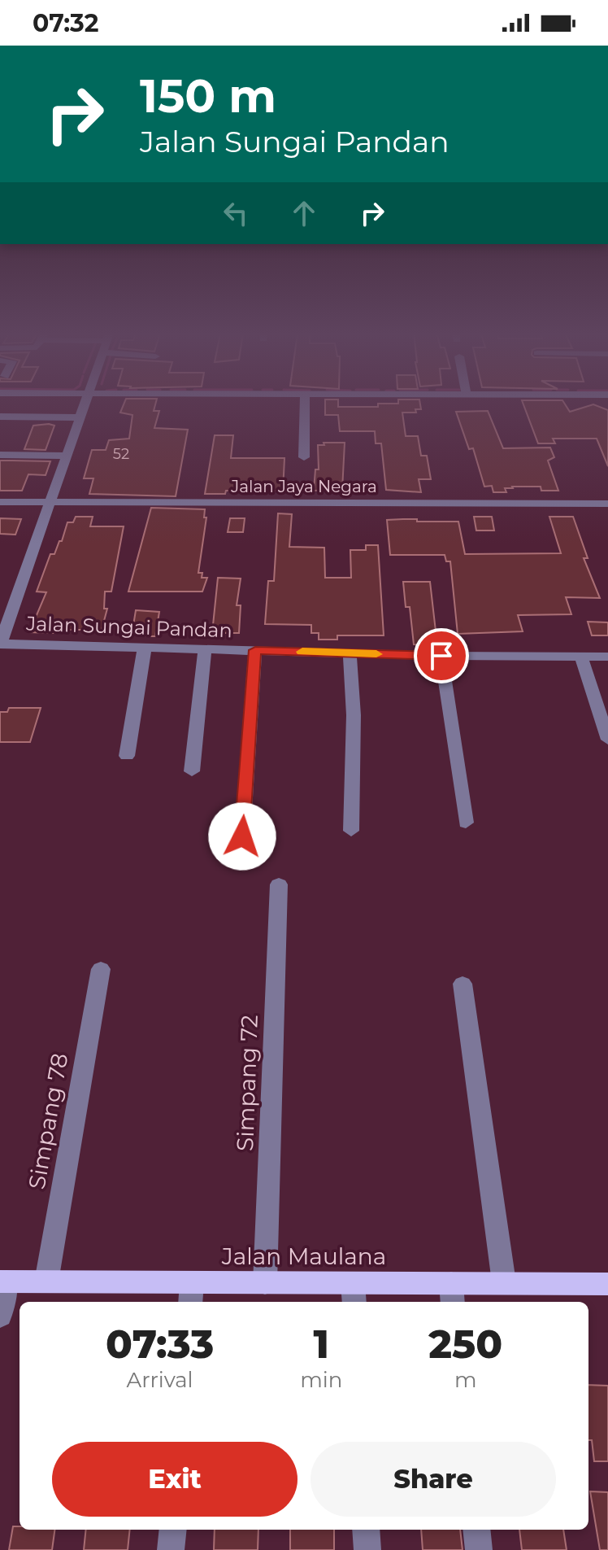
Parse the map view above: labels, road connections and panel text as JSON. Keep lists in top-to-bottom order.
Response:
{
  "streets": {
    "main road": ["Jalan Maulana"],
    "street": [
      "Jalan Jaya Negara",
      "Jalan Sungai Pandan",
      "Simpang 72",
      "Simpang 78"
    ]
  },
  "crossings": [
    ["Simpang 72", "Jalan Maulana"],
    ["Simpang 78", "Jalan Maulana"]
  ],
  "house_numbers": ["52"],
  "page": {
    "status": "07:32",
    "turn": ["150 m", "Jalan Sungai Pandan"],
    "eta": [
      "07:33",
      "Arrival",
      "1",
      "min",
      "250",
      "m"
    ],
    "buttons": ["Exit", "Share"]
  }
}
